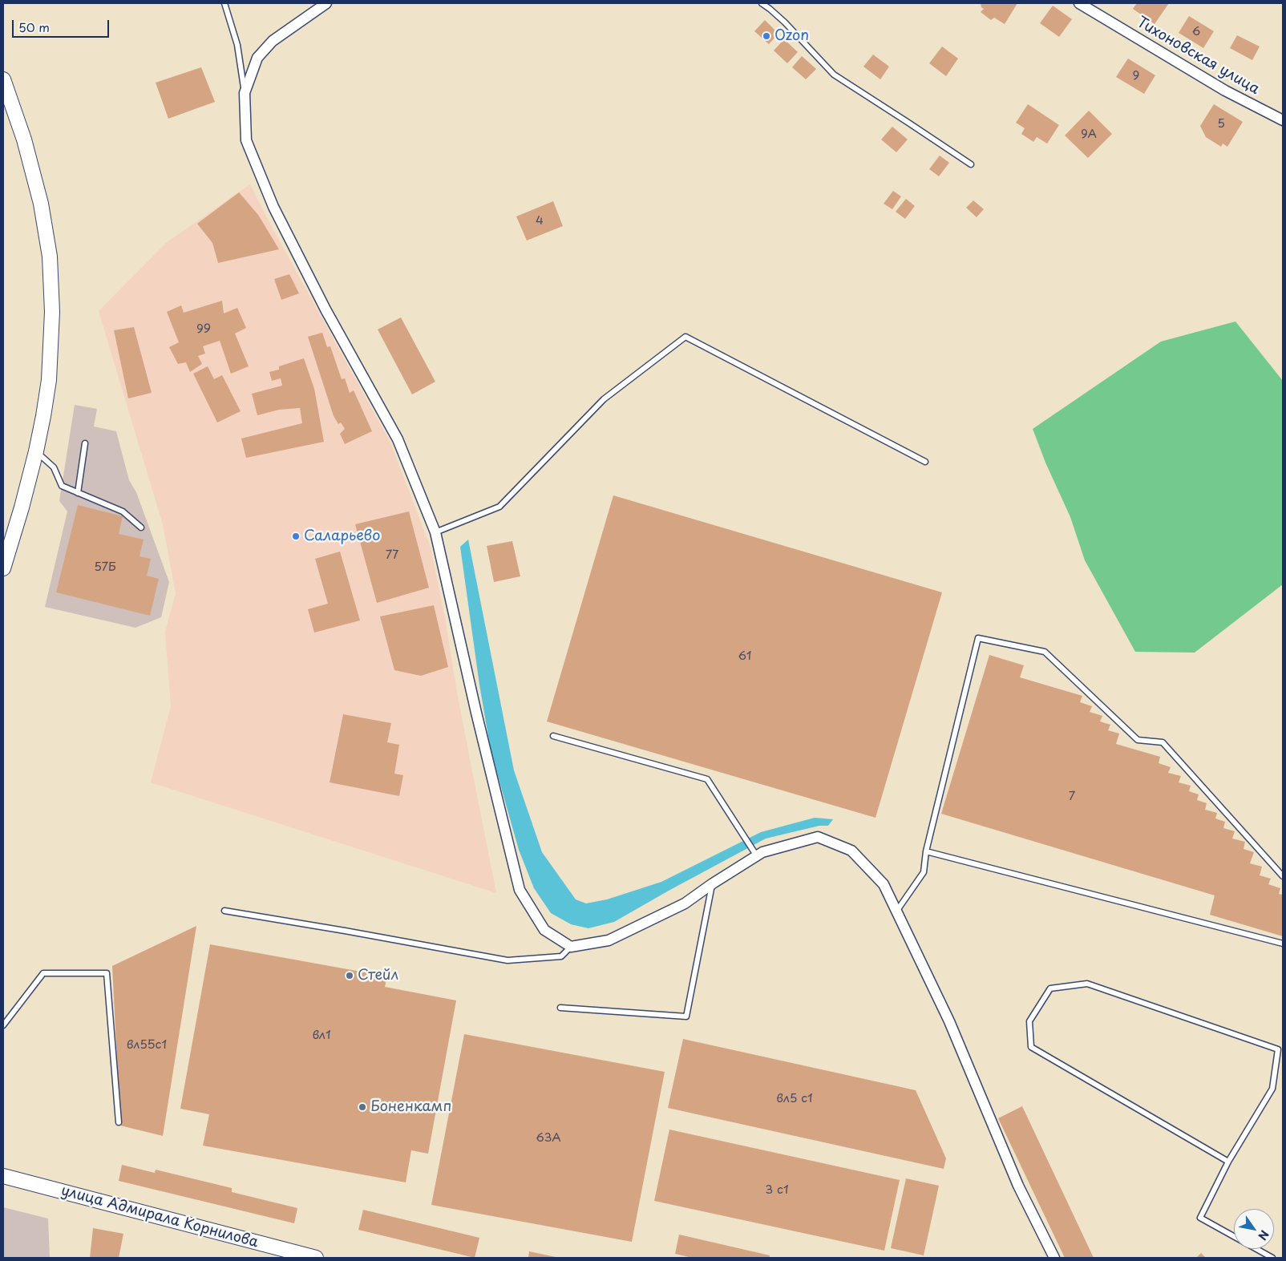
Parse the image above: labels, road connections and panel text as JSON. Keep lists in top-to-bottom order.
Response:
{
  "streets": {
    "main road": ["улица Адмирала Корнилова"],
    "street": ["Тихоновская улица"]
  },
  "places": [
    "Ozon",
    "Саларьево",
    "Стейл",
    "Боненкамп"
  ],
  "house_numbers": [
    "6",
    "9",
    "5",
    "9А",
    "4",
    "99",
    "77",
    "57Б",
    "61",
    "7",
    "вл1",
    "вл55с1",
    "вл5 с1",
    "63А",
    "3 с1"
  ],
  "scale_bar": "50 m",
  "north": "bottom right"
}
